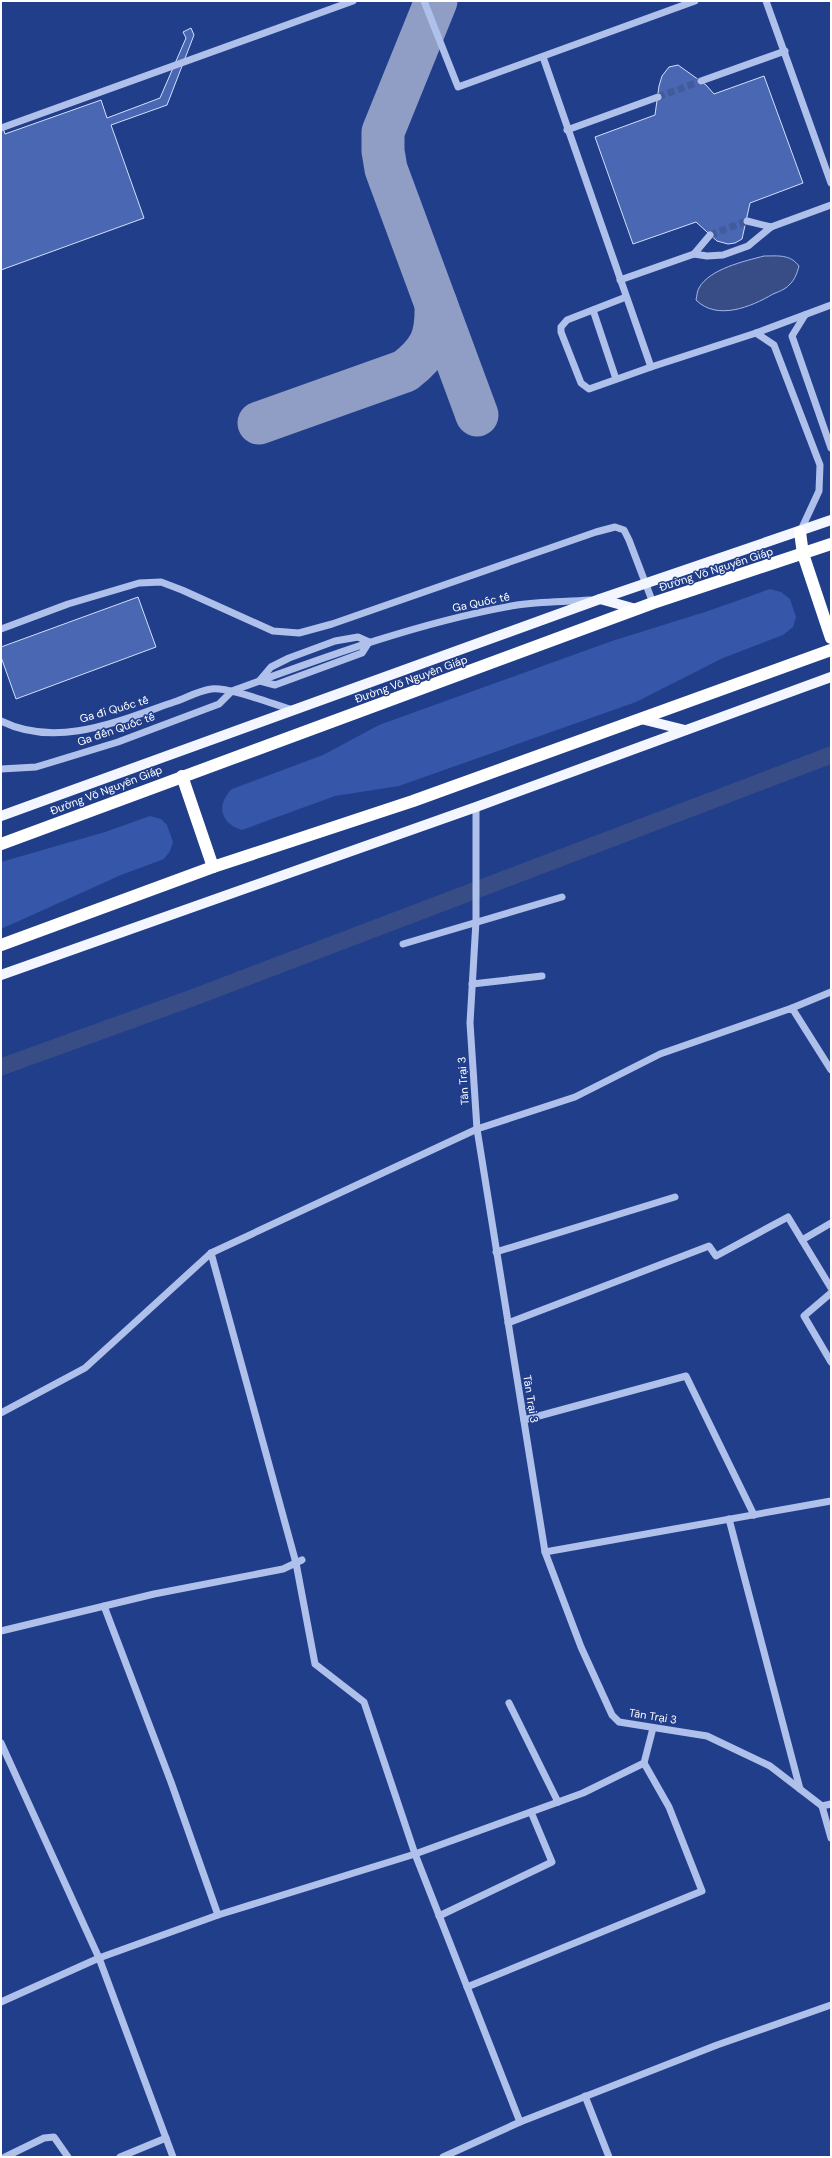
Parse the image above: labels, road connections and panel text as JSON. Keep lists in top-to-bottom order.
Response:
{
  "streets": {
    "highway": ["Đường Võ Nguyên Giáp"],
    "street": [
      "Ga Quốc tế",
      "Ga đi Quốc tế",
      "Ga đến Quốc tế",
      "Tân Trại 3"
    ]
  },
  "crossings": [
    ["Đường Võ Nguyên Giáp", "Ga Quốc tế"],
    ["Ga Quốc tế", "Ga đi Quốc tế"],
    ["Ga Quốc tế", "Ga đến Quốc tế"],
    ["Ga đi Quốc tế", "Ga đến Quốc tế"]
  ]
}
